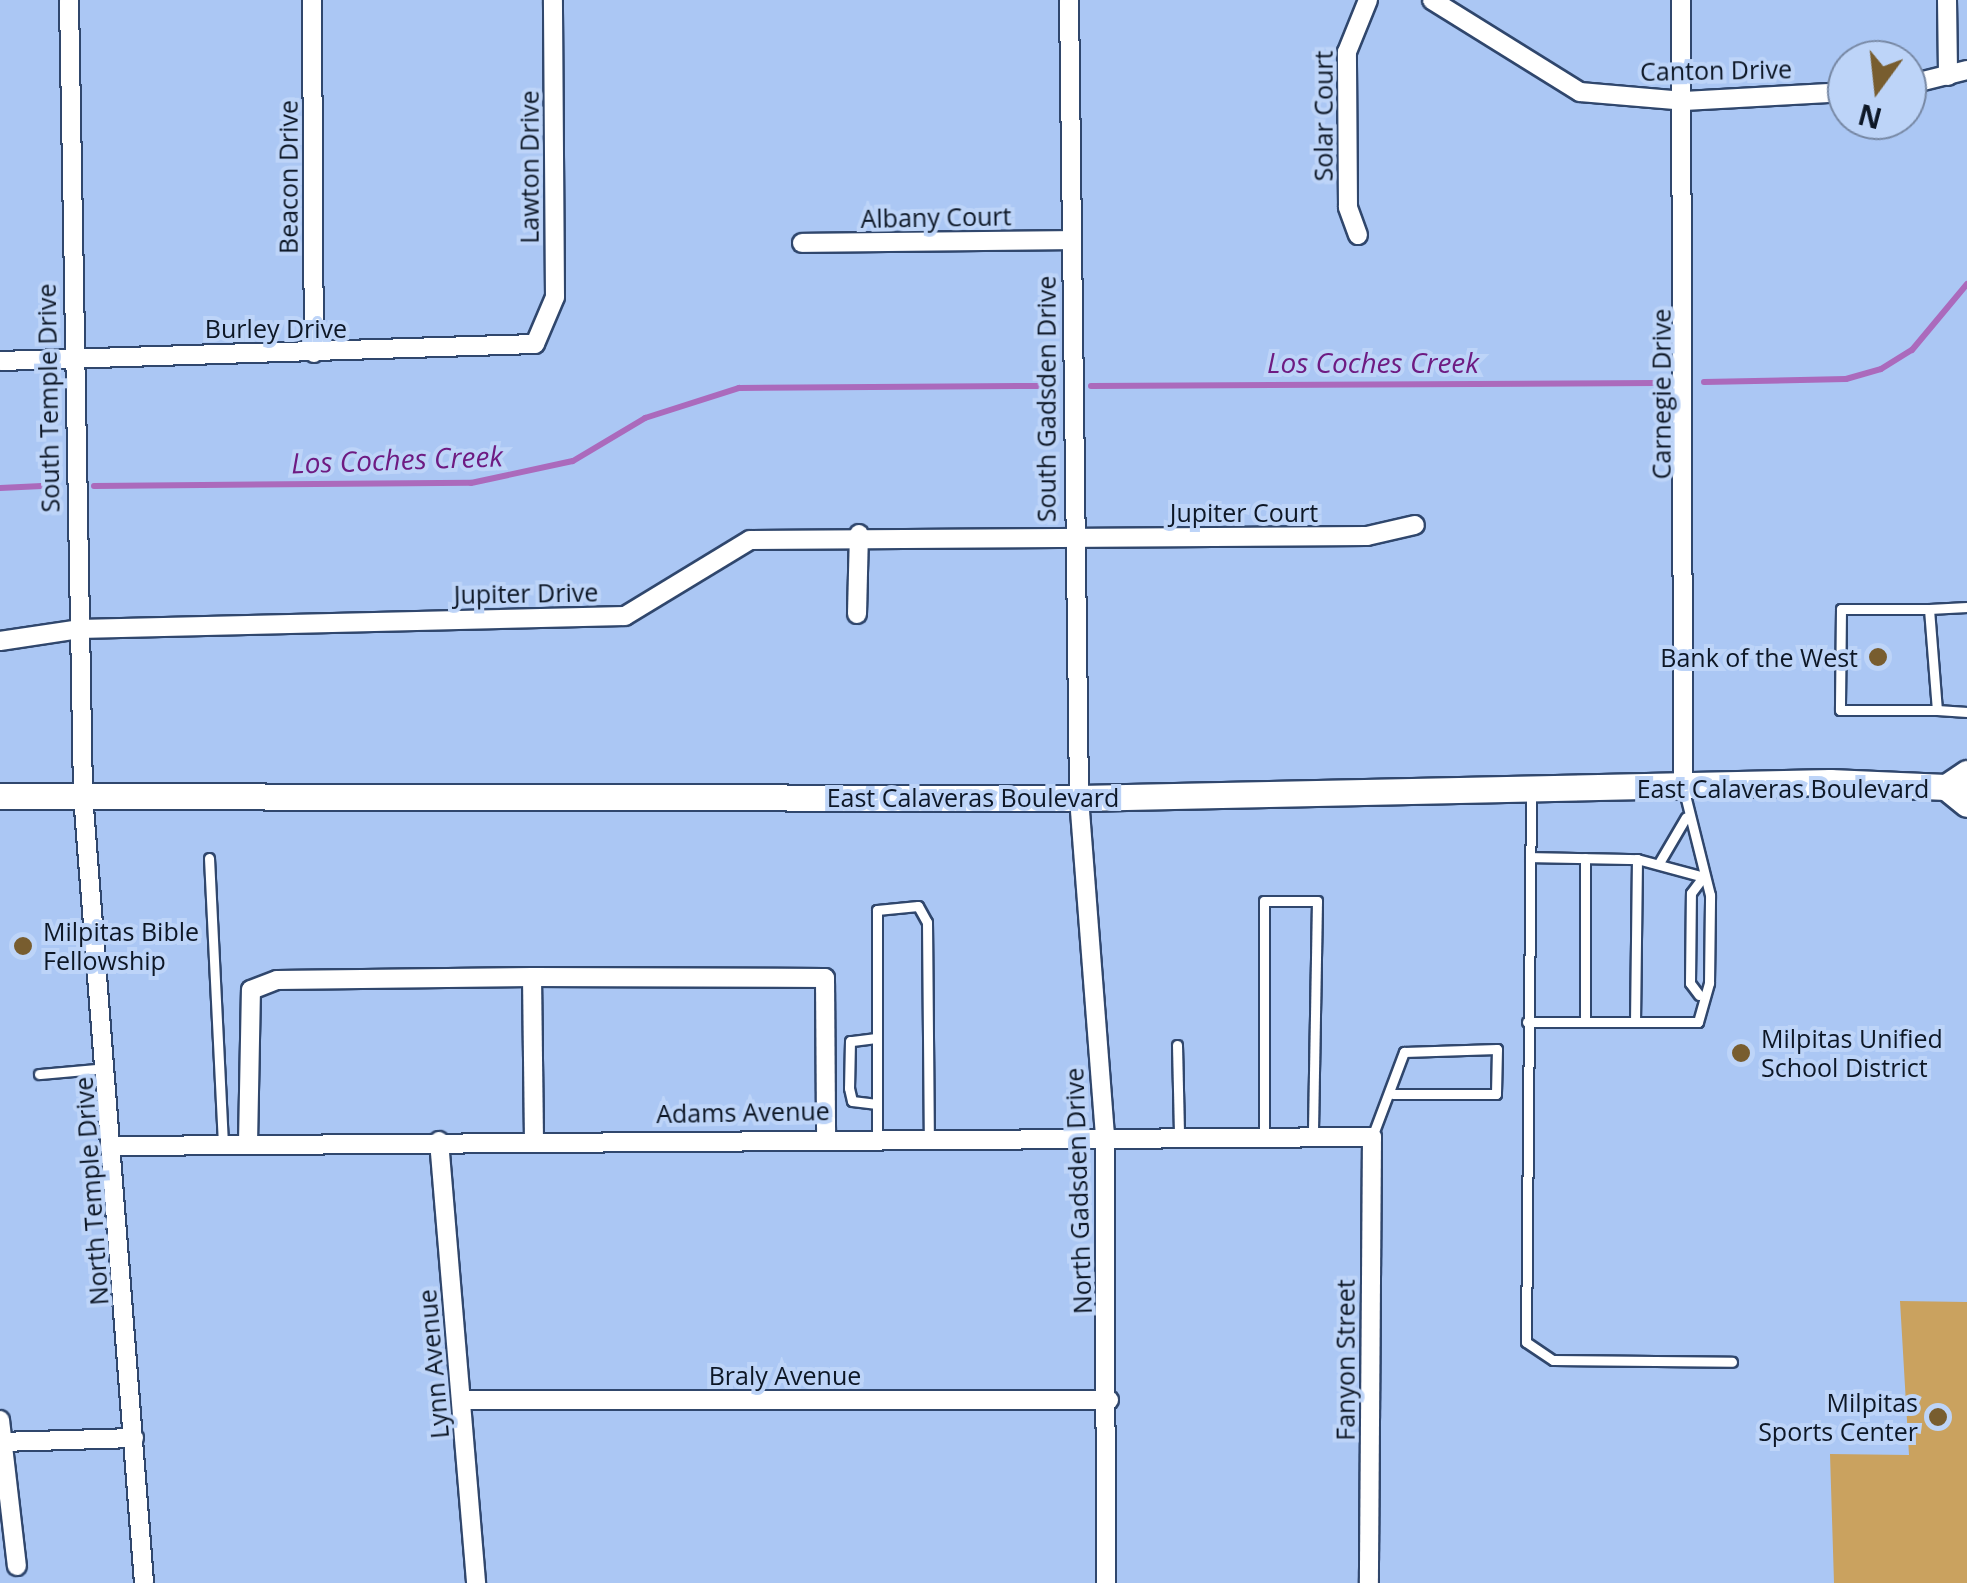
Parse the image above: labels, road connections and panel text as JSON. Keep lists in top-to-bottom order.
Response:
{
  "streets": {
    "main road": ["East Calaveras Boulevard"],
    "street": [
      "Canton Drive",
      "Solar Court",
      "Lawton Drive",
      "Beacon Drive",
      "Albany Court",
      "Burley Drive",
      "Carnegie Drive",
      "South Temple Drive",
      "South Gadsden Drive",
      "Jupiter Court",
      "Jupiter Drive",
      "Adams Avenue",
      "North Temple Drive",
      "North Gadsden Drive",
      "Fanyon Street",
      "Lynn Avenue",
      "Braly Avenue"
    ]
  },
  "crossings": [
    ["Canton Drive", "Carnegie Drive"],
    ["Lawton Drive", "Burley Drive"],
    ["Beacon Drive", "Burley Drive"],
    ["Albany Court", "South Gadsden Drive"],
    ["Burley Drive", "South Temple Drive"],
    ["Carnegie Drive", "East Calaveras Boulevard"],
    ["South Temple Drive", "Jupiter Drive"],
    ["South Temple Drive", "East Calaveras Boulevard"],
    ["South Temple Drive", "North Temple Drive"],
    ["South Gadsden Drive", "Jupiter Court"],
    ["South Gadsden Drive", "Jupiter Drive"],
    ["South Gadsden Drive", "East Calaveras Boulevard"],
    ["South Gadsden Drive", "North Gadsden Drive"],
    ["Jupiter Court", "Jupiter Drive"],
    ["East Calaveras Boulevard", "North Temple Drive"],
    ["East Calaveras Boulevard", "North Gadsden Drive"],
    ["Adams Avenue", "North Temple Drive"],
    ["Adams Avenue", "North Gadsden Drive"],
    ["Adams Avenue", "Fanyon Street"],
    ["Adams Avenue", "Lynn Avenue"],
    ["North Gadsden Drive", "Braly Avenue"],
    ["Lynn Avenue", "Braly Avenue"]
  ],
  "water": ["Los Coches Creek"],
  "places": [
    "Bank of the West",
    "Milpitas Bible Fellowship",
    "Milpitas Unified School District",
    "Milpitas Sports Center"
  ],
  "north": "bottom"
}
